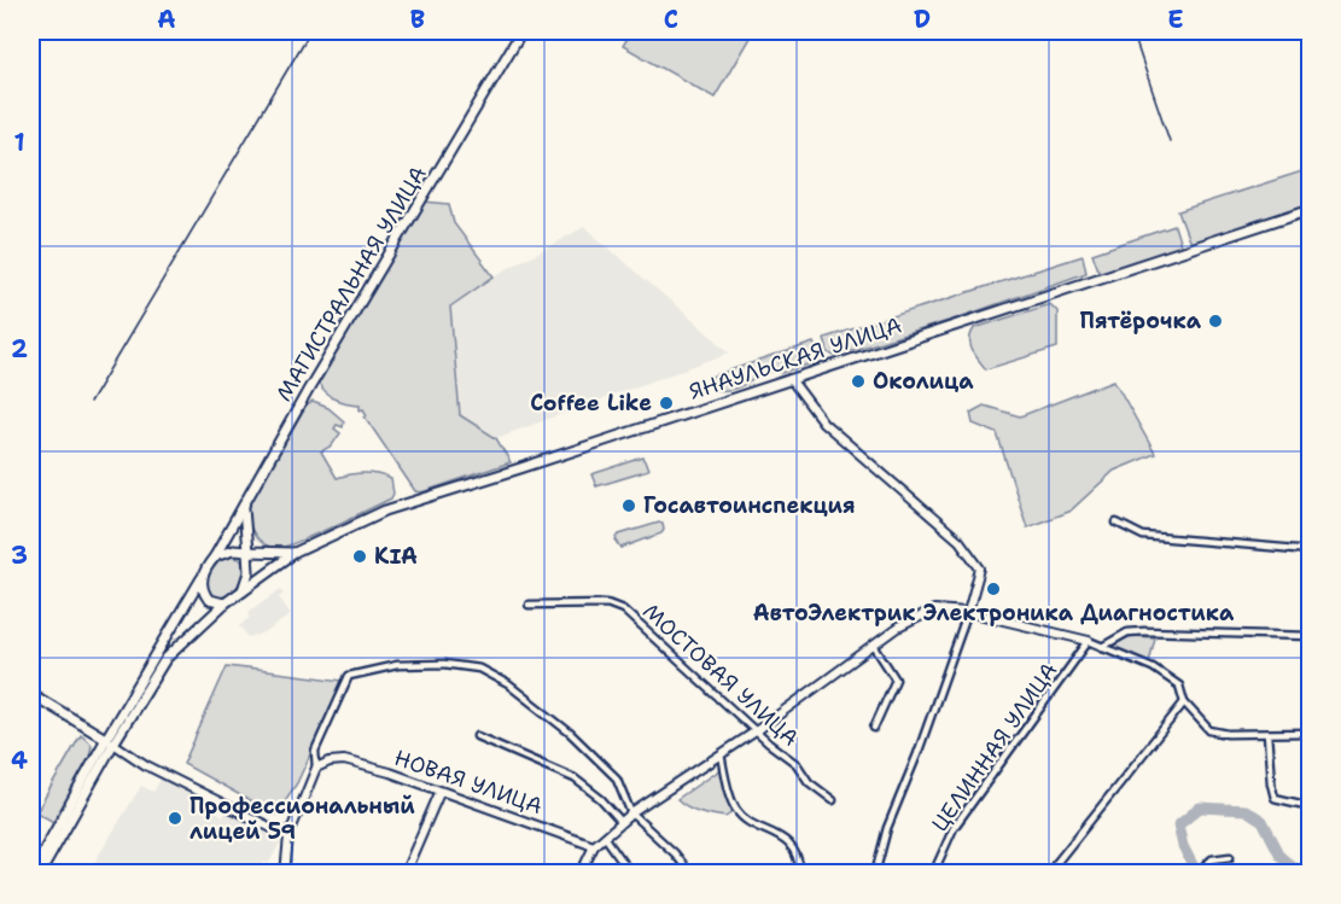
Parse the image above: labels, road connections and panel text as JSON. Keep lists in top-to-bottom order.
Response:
{
  "streets": {
    "main road": ["МАГИСТРАЛЬНАЯ УЛИЦА", "ЯНАУЛЬСКАЯ УЛИЦА"],
    "street": ["МОСТОВАЯ УЛИЦА", "ЦЕЛИННАЯ УЛИЦА", "НОВАЯ УЛИЦА"]
  },
  "crossings": [
    ["МАГИСТРАЛЬНАЯ УЛИЦА", "ЯНАУЛЬСКАЯ УЛИЦА"]
  ],
  "places": [
    "Пятёрочка",
    "Околица",
    "Coffee Like",
    "Госавтоинспекция",
    "KIA",
    "АвтоЭлектрик Электроника Диагностика",
    "Профессиональный лицей 59"
  ],
  "grid": {
    "columns": [
      "A",
      "B",
      "C",
      "D",
      "E"
    ],
    "rows": [
      "1",
      "2",
      "3",
      "4"
    ]
  }
}
